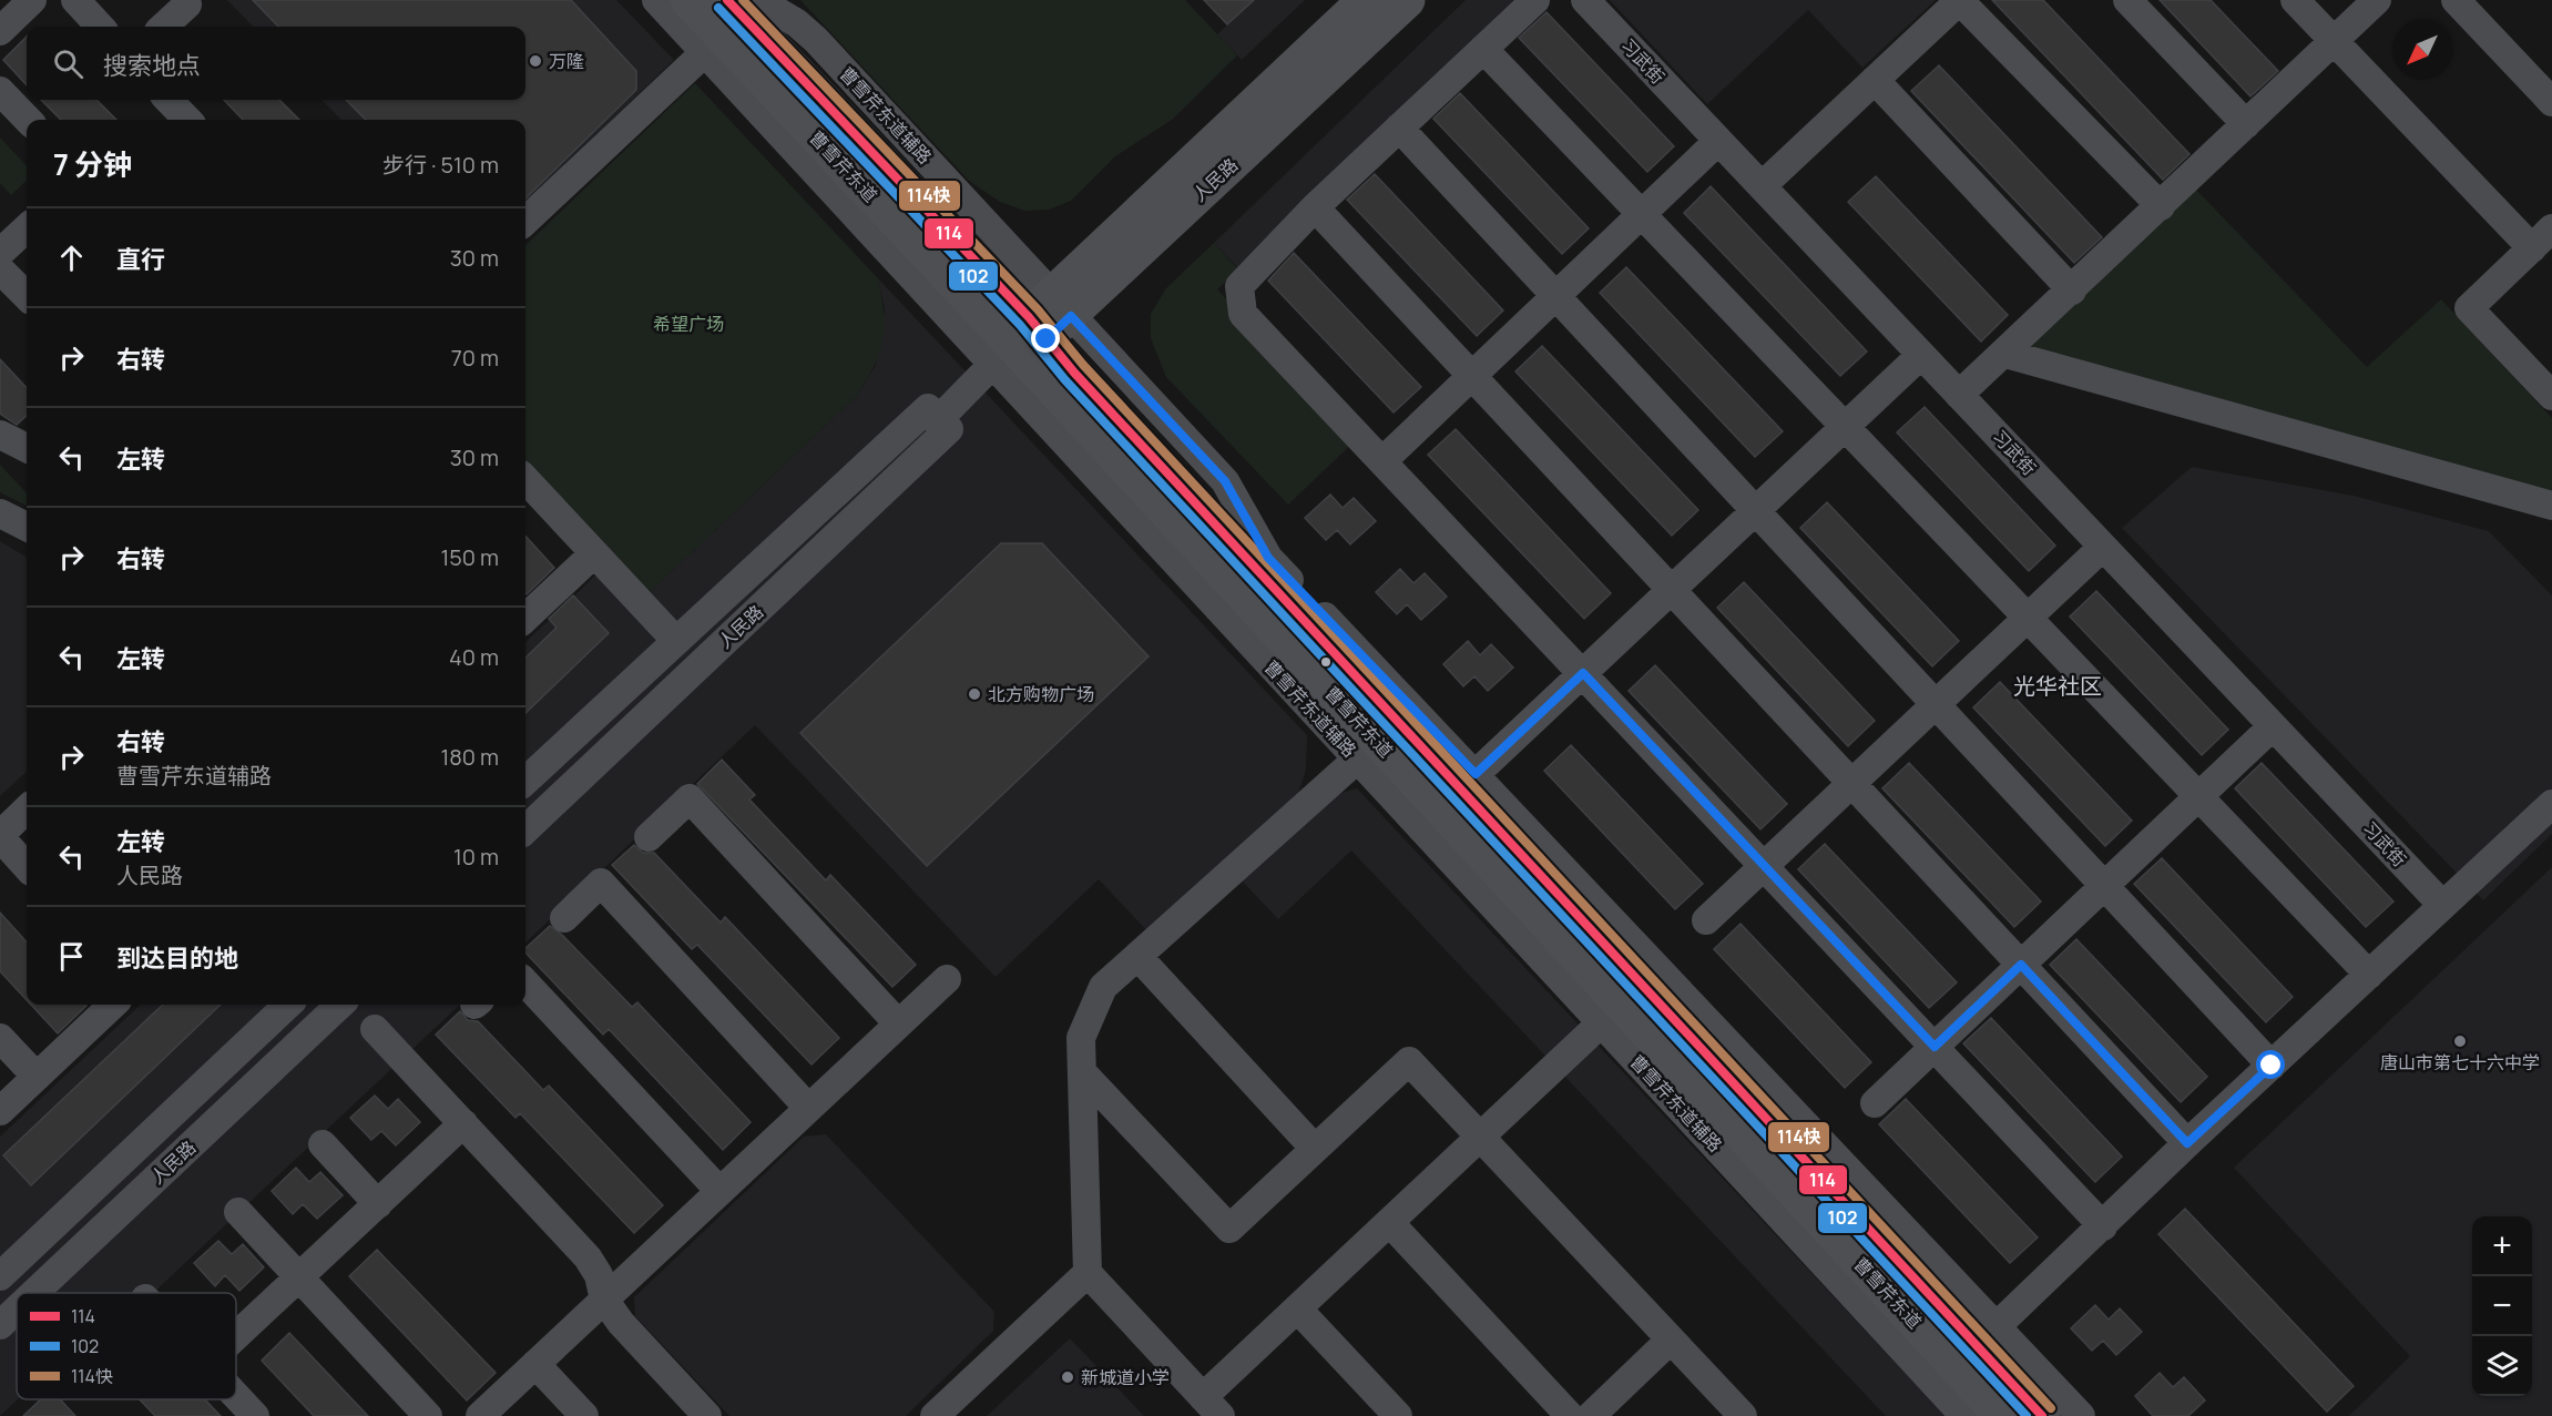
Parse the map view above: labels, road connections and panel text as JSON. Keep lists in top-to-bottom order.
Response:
{
  "streets": {
    "main road": ["曹雪芹东道", "人民路"],
    "street": ["习武街", "曹雪芹东道辅路"]
  },
  "crossings": [
    ["曹雪芹东道辅路", "曹雪芹东道"],
    ["曹雪芹东道辅路", "人民路"],
    ["曹雪芹东道", "人民路"]
  ],
  "districts": ["光华社区"],
  "parks": ["希望广场"],
  "places": [
    "万隆",
    "北方购物广场",
    "唐山市第七十六中学",
    "新城道小学"
  ],
  "lines": ["transit line 114", "transit line 114快", "transit line 102"],
  "legend": ["114", "102", "114快"],
  "north": "bottom left",
  "page": {
    "search": "搜索地点",
    "heading": ["7 分钟", "步行 · 510 m"],
    "list": [
      ["直行", "30 m"],
      ["右转", "70 m"],
      ["左转", "30 m"],
      ["右转", "150 m"],
      ["左转", "40 m"],
      ["右转", "曹雪芹东道辅路", "180 m"],
      ["左转", "人民路", "10 m"],
      "到达目的地"
    ],
    "map_buttons": ["+", "−"]
  }
}
